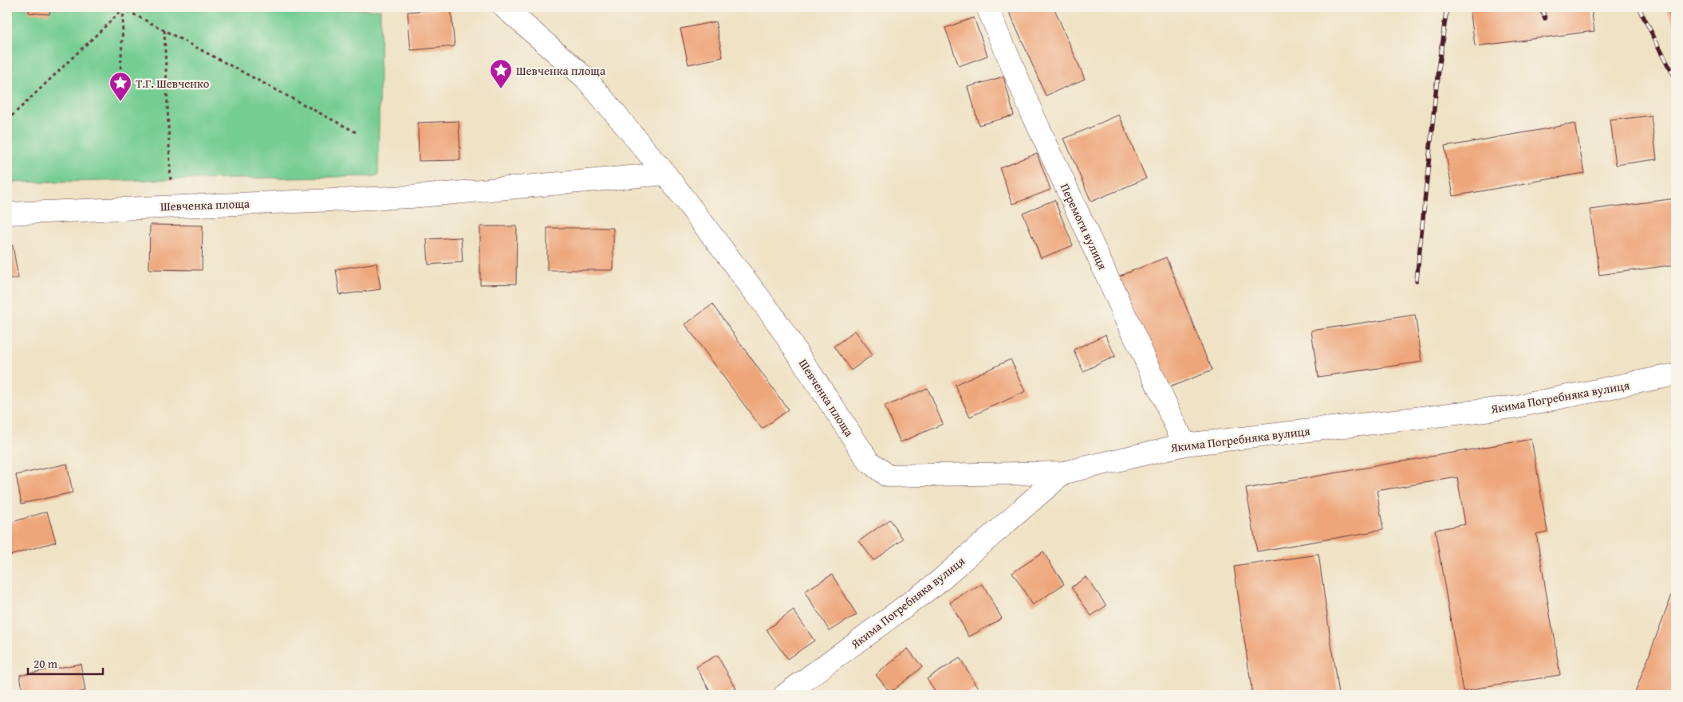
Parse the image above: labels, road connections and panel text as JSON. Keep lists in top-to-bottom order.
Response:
{
  "streets": {
    "street": ["Шевченка площа", "Перемоги вулиця", "Якима Погребняка вулиця"]
  },
  "crossings": [
    ["Шевченка площа", "Якима Погребняка вулиця"],
    ["Перемоги вулиця", "Якима Погребняка вулиця"]
  ],
  "places": {
    "place": ["Шевченка площа", "Т.Г. Шевченко"]
  },
  "scale_bar": "20 m"
}
